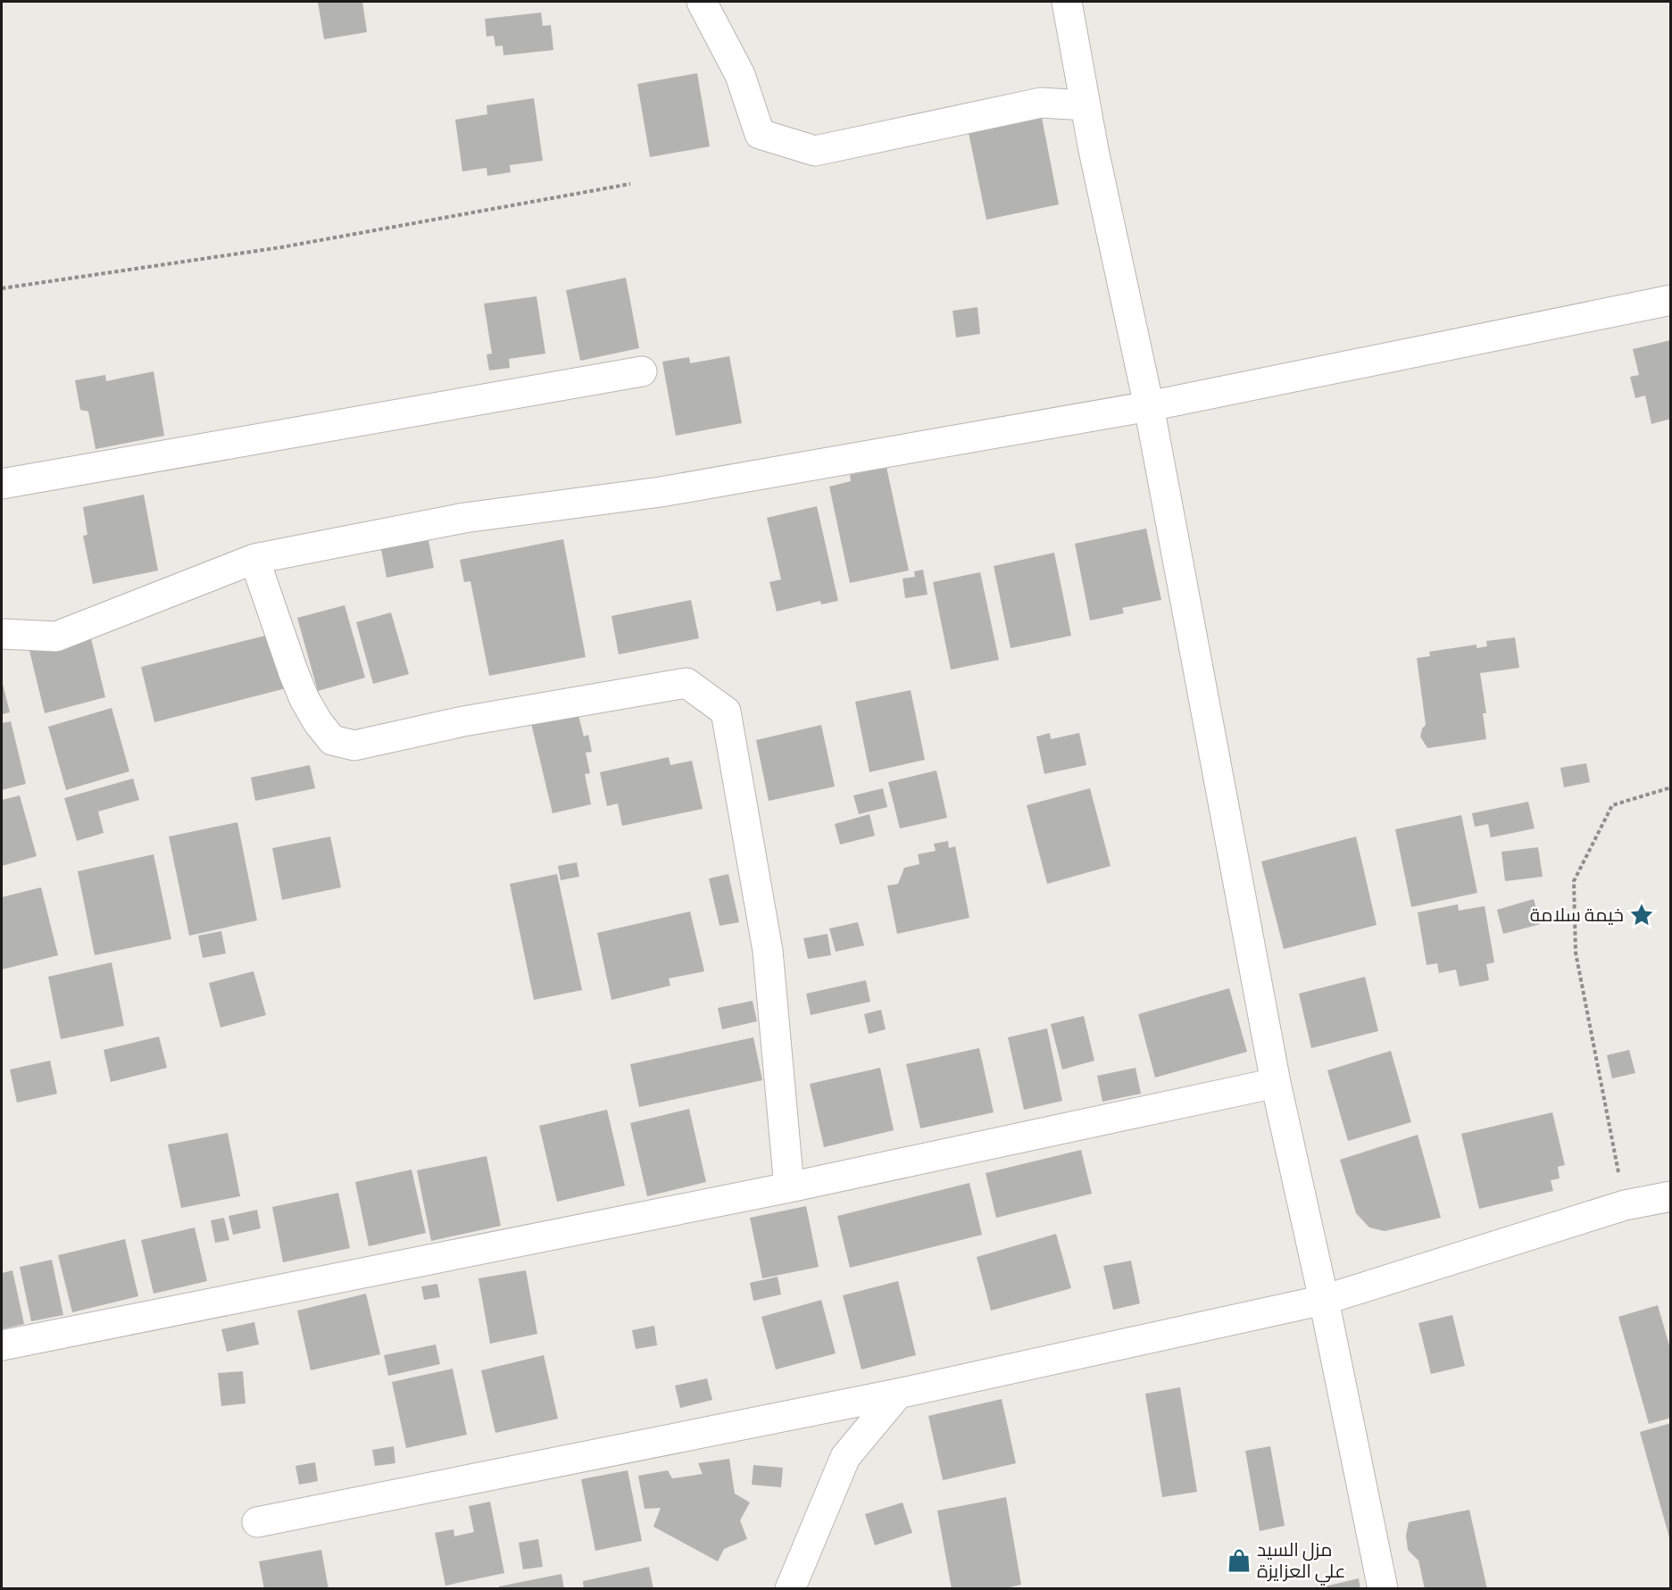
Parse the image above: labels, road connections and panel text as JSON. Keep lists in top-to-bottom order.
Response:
{
  "places": {
    "place": ["خيمة سلامة"],
    "shop": ["مزل السيد علي العزايزة"]
  }
}
